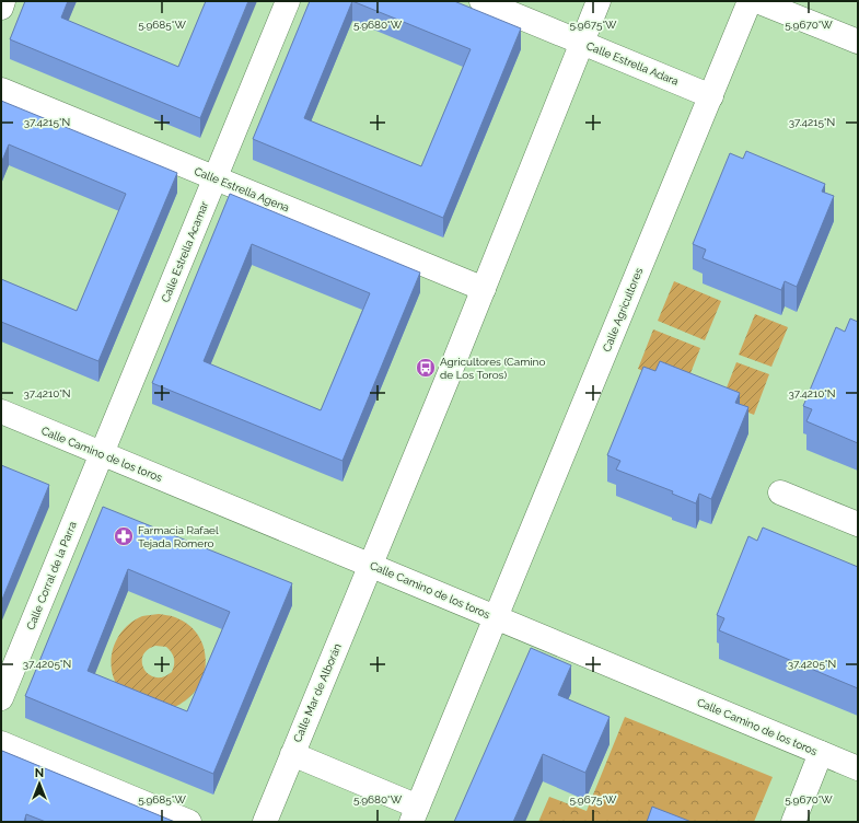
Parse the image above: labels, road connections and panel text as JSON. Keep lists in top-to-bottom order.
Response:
{
  "streets": {
    "street": [
      "Calle Estrella Adara",
      "Calle Estrella Agena",
      "Calle Estrella Acamar",
      "Calle Agricultores",
      "Calle Camino de los toros",
      "Calle Corral de la Parra",
      "Calle Mar de Alborán"
    ]
  },
  "crossings": [
    ["Calle Estrella Adara", "Calle Agricultores"],
    ["Calle Estrella Agena", "Calle Estrella Acamar"],
    ["Calle Estrella Acamar", "Calle Camino de los toros"],
    ["Calle Estrella Acamar", "Calle Corral de la Parra"],
    ["Calle Agricultores", "Calle Camino de los toros"],
    ["Calle Camino de los toros", "Calle Corral de la Parra"],
    ["Calle Camino de los toros", "Calle Mar de Alborán"]
  ],
  "places": {
    "bus stop": ["Agricultores (Camino de Los Toros)"],
    "pharmacy": ["Farmacia Rafael Tejada Romero"]
  },
  "north": "top",
  "coordinates": [
    "5.9685°W",
    "5.9680°W",
    "5.9675°W",
    "5.9670°W",
    "37.4215°N",
    "37.4210°N",
    "37.4205°N"
  ]
}
